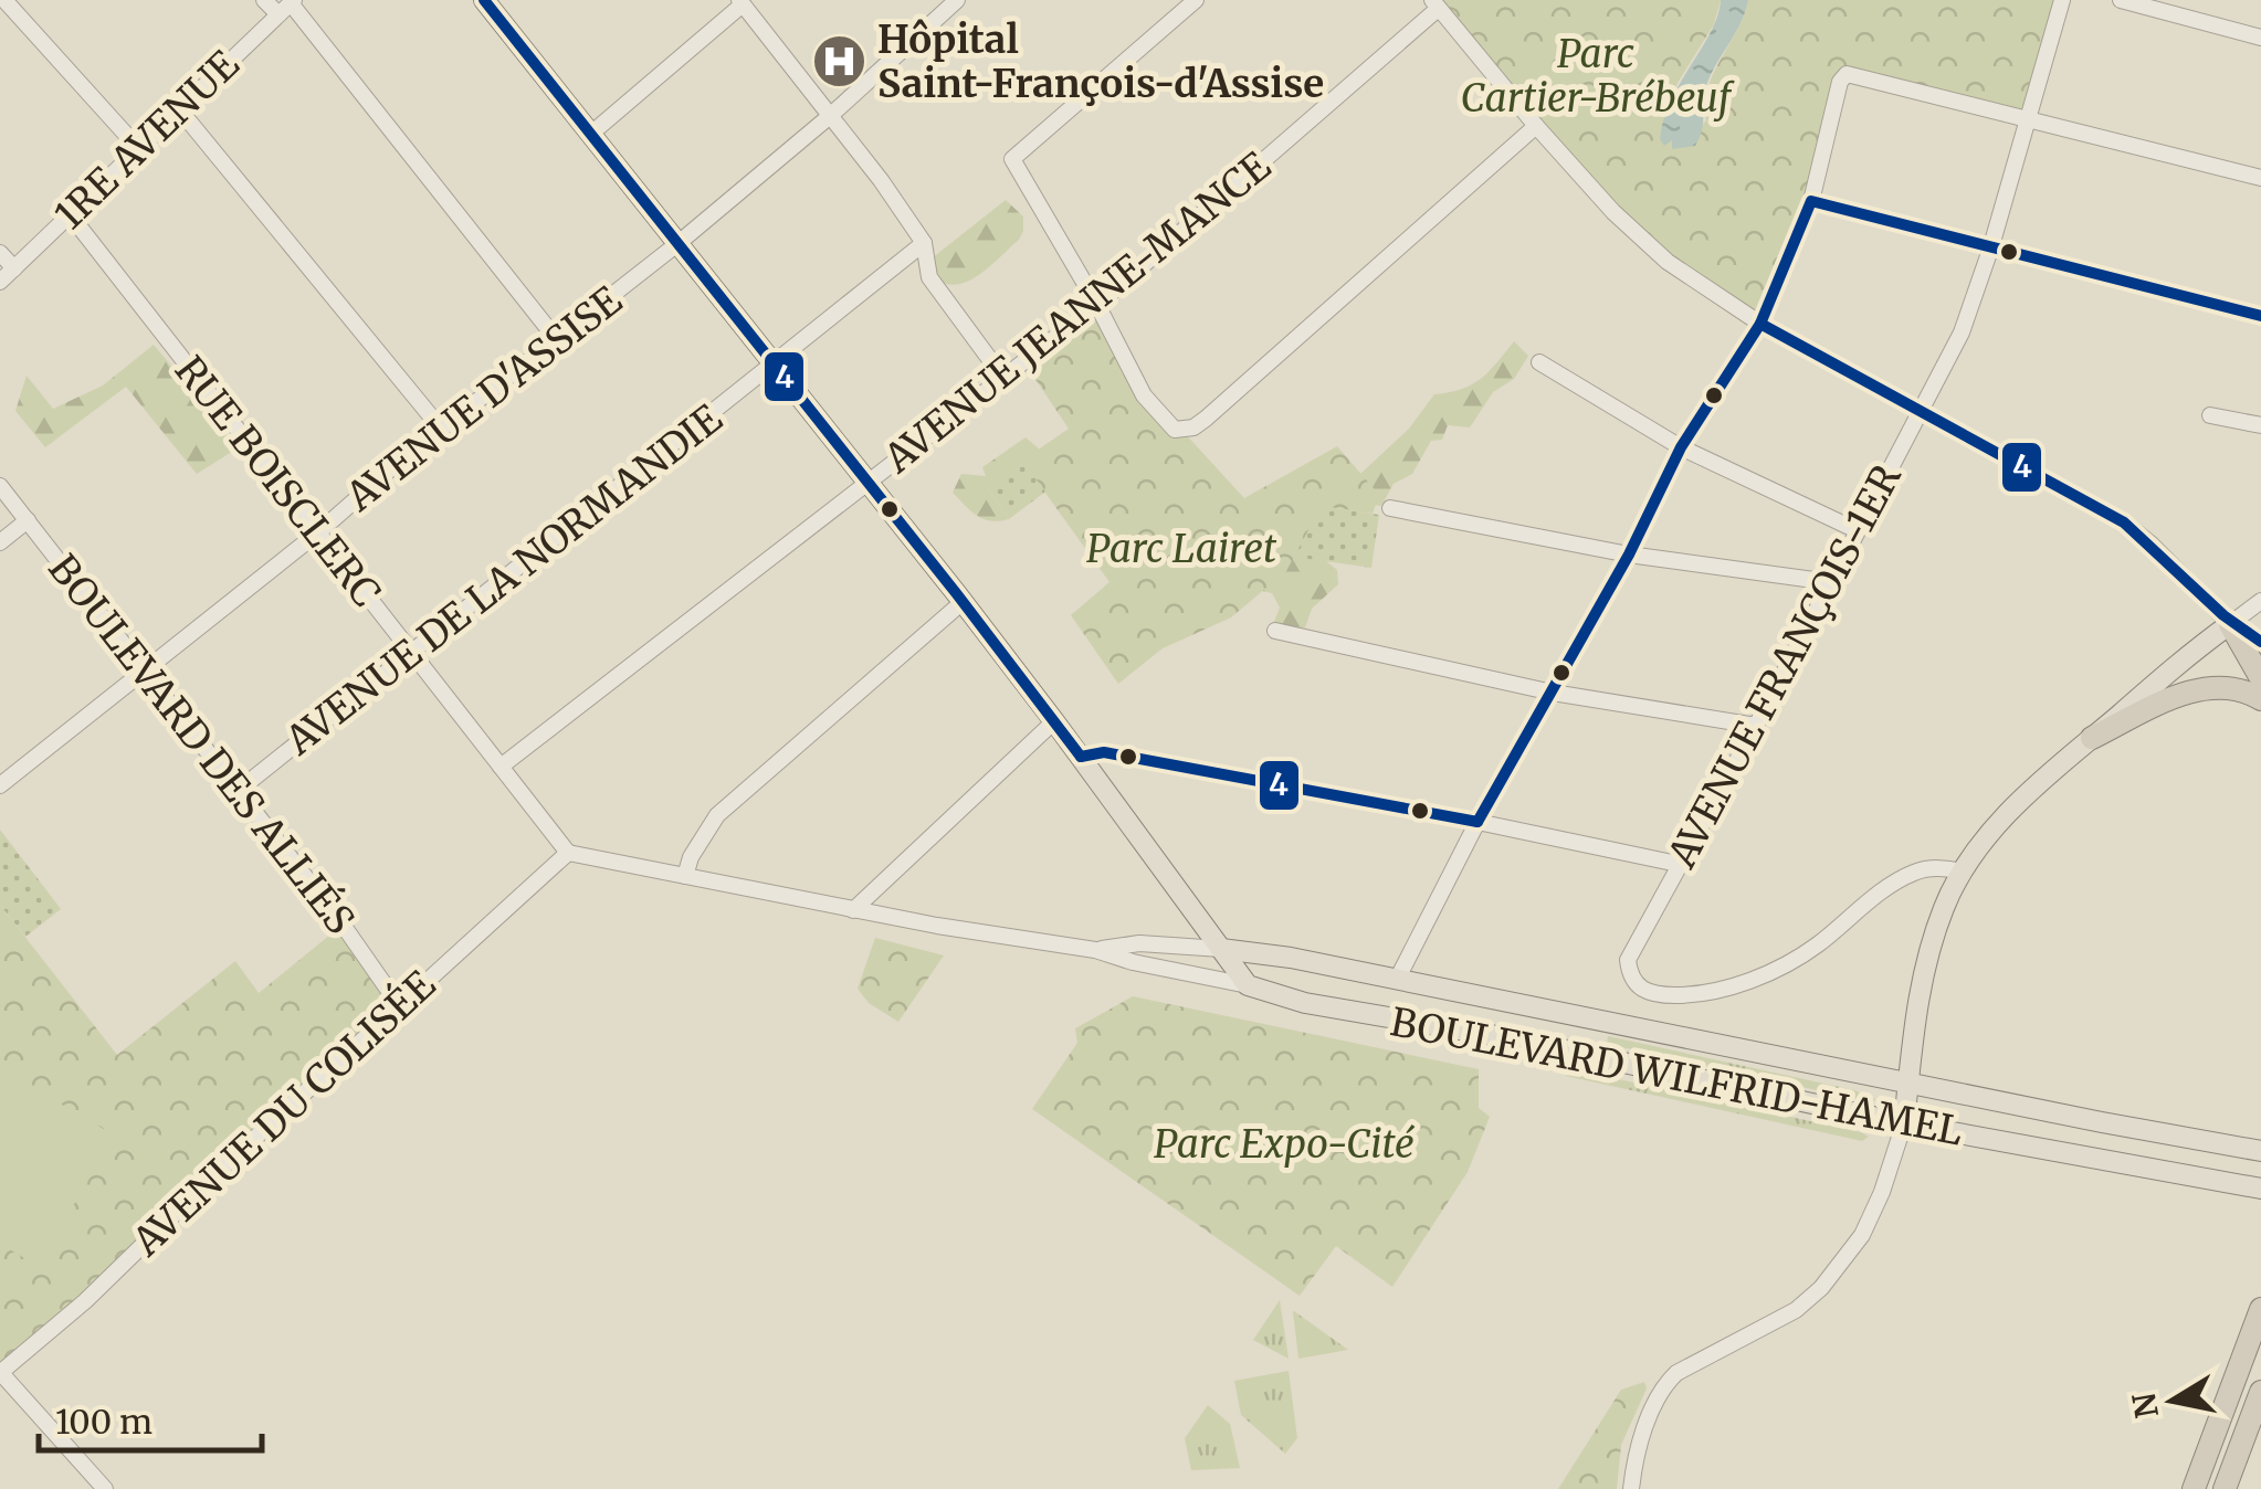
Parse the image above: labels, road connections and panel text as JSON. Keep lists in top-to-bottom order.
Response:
{
  "streets": {
    "main road": ["BOULEVARD WILFRID-HAMEL"],
    "street": [
      "1RE AVENUE",
      "AVENUE JEANNE-MANCE",
      "AVENUE D'ASSISE",
      "RUE BOISCLERC",
      "AVENUE DE LA NORMANDIE",
      "AVENUE FRANÇOIS-1ER",
      "BOULEVARD DES ALLIÉS",
      "AVENUE DU COLISÉE"
    ]
  },
  "crossings": [
    ["1RE AVENUE", "RUE BOISCLERC"],
    ["AVENUE JEANNE-MANCE", "RUE BOISCLERC"],
    ["AVENUE D'ASSISE", "RUE BOISCLERC"],
    ["AVENUE D'ASSISE", "BOULEVARD DES ALLIÉS"],
    ["RUE BOISCLERC", "AVENUE DE LA NORMANDIE"],
    ["RUE BOISCLERC", "BOULEVARD WILFRID-HAMEL"],
    ["RUE BOISCLERC", "AVENUE DU COLISÉE"],
    ["AVENUE DE LA NORMANDIE", "BOULEVARD DES ALLIÉS"],
    ["BOULEVARD DES ALLIÉS", "AVENUE DU COLISÉE"],
    ["BOULEVARD WILFRID-HAMEL", "AVENUE DU COLISÉE"]
  ],
  "parks": ["Parc Cartier-Brébeuf", "Parc Lairet", "Parc Expo-Cité"],
  "places": {
    "hospital": ["Hôpital Saint-François-d'Assise"]
  },
  "lines": ["transit line 4"],
  "scale_bar": "100 m",
  "north": "left"
}
